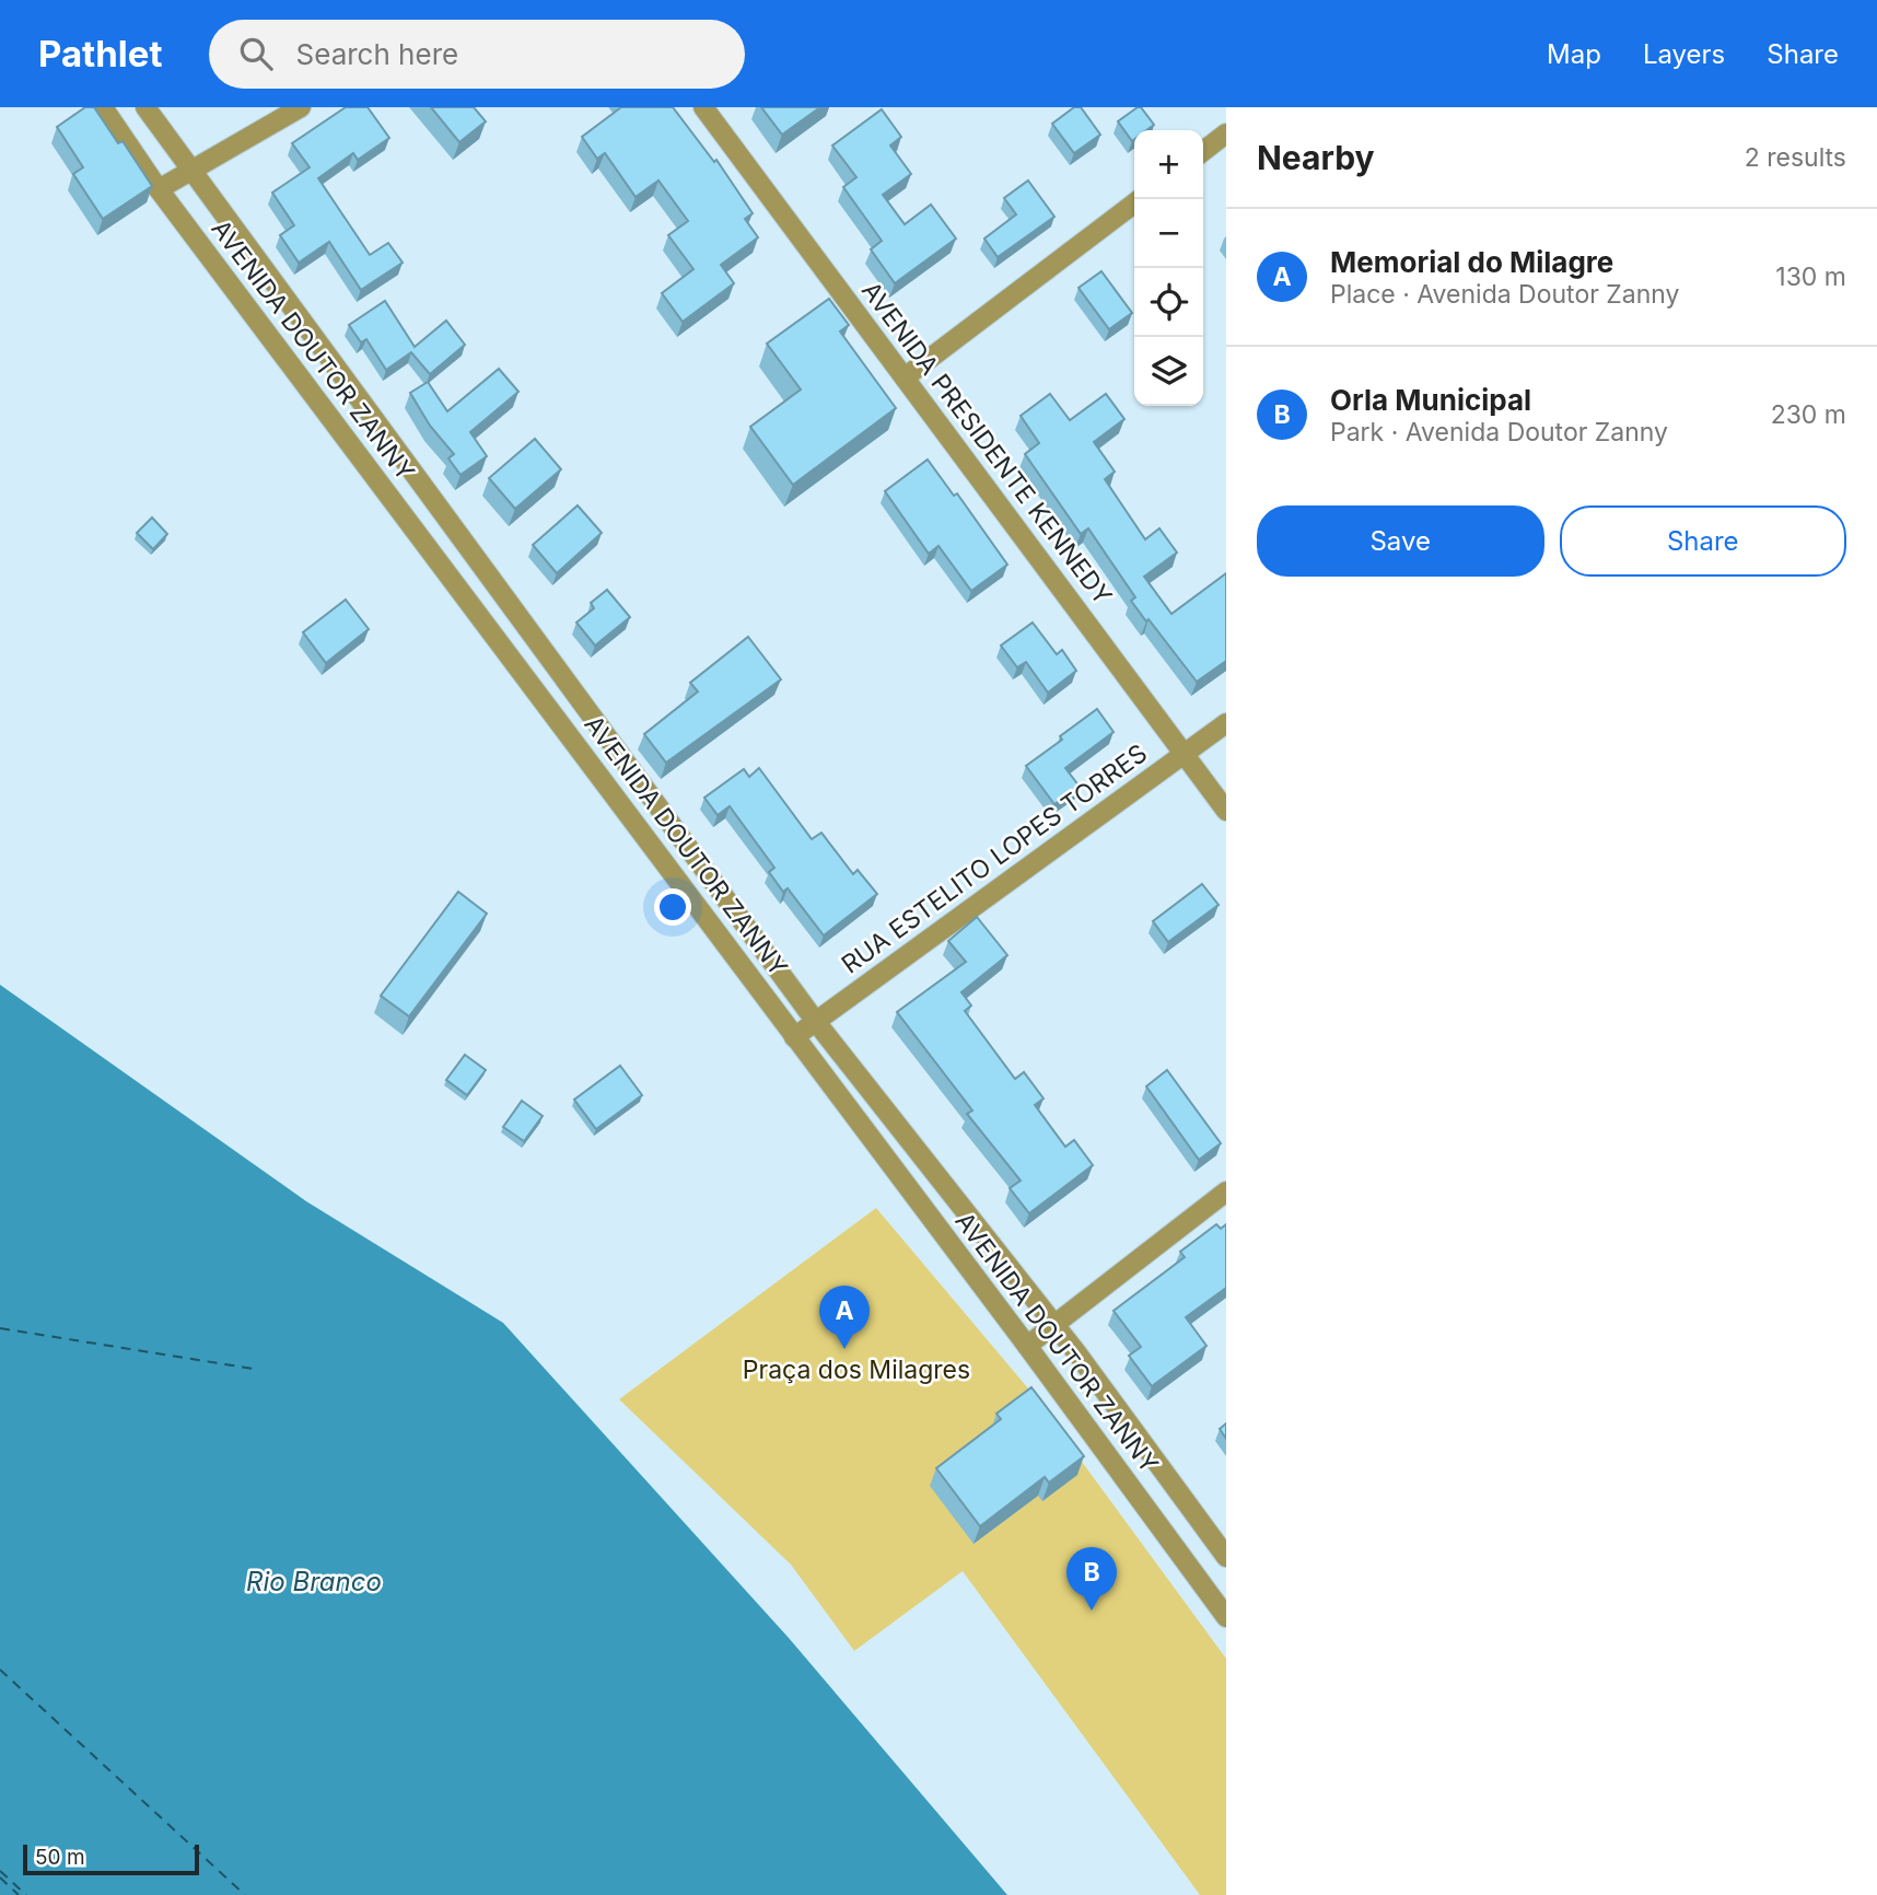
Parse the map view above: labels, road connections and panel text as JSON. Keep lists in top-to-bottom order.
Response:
{
  "streets": {
    "street": ["AVENIDA DOUTOR ZANNY", "AVENIDA PRESIDENTE KENNEDY", "RUA ESTELITO LOPES TORRES"]
  },
  "crossings": [
    ["AVENIDA DOUTOR ZANNY", "RUA ESTELITO LOPES TORRES"],
    ["AVENIDA PRESIDENTE KENNEDY", "RUA ESTELITO LOPES TORRES"]
  ],
  "water": ["Rio Branco"],
  "parks": ["Praça dos Milagres"],
  "scale_bar": "50 m",
  "page": {
    "header": "Pathlet",
    "search": "Search here",
    "nav": ["Map", "Layers", "Share"],
    "heading": ["Nearby", "2 results"],
    "map_buttons": ["+", "−"],
    "list": [
      {
        "mark": "A",
        "name": "Memorial do Milagre",
        "note": "Place · Avenida Doutor Zanny",
        "value": "130 m"
      },
      {
        "mark": "B",
        "name": "Orla Municipal",
        "note": "Park · Avenida Doutor Zanny",
        "value": "230 m"
      }
    ],
    "buttons": ["Save", "Share"],
    "pins": ["A", "B"],
    "scale": "50 m"
  }
}
